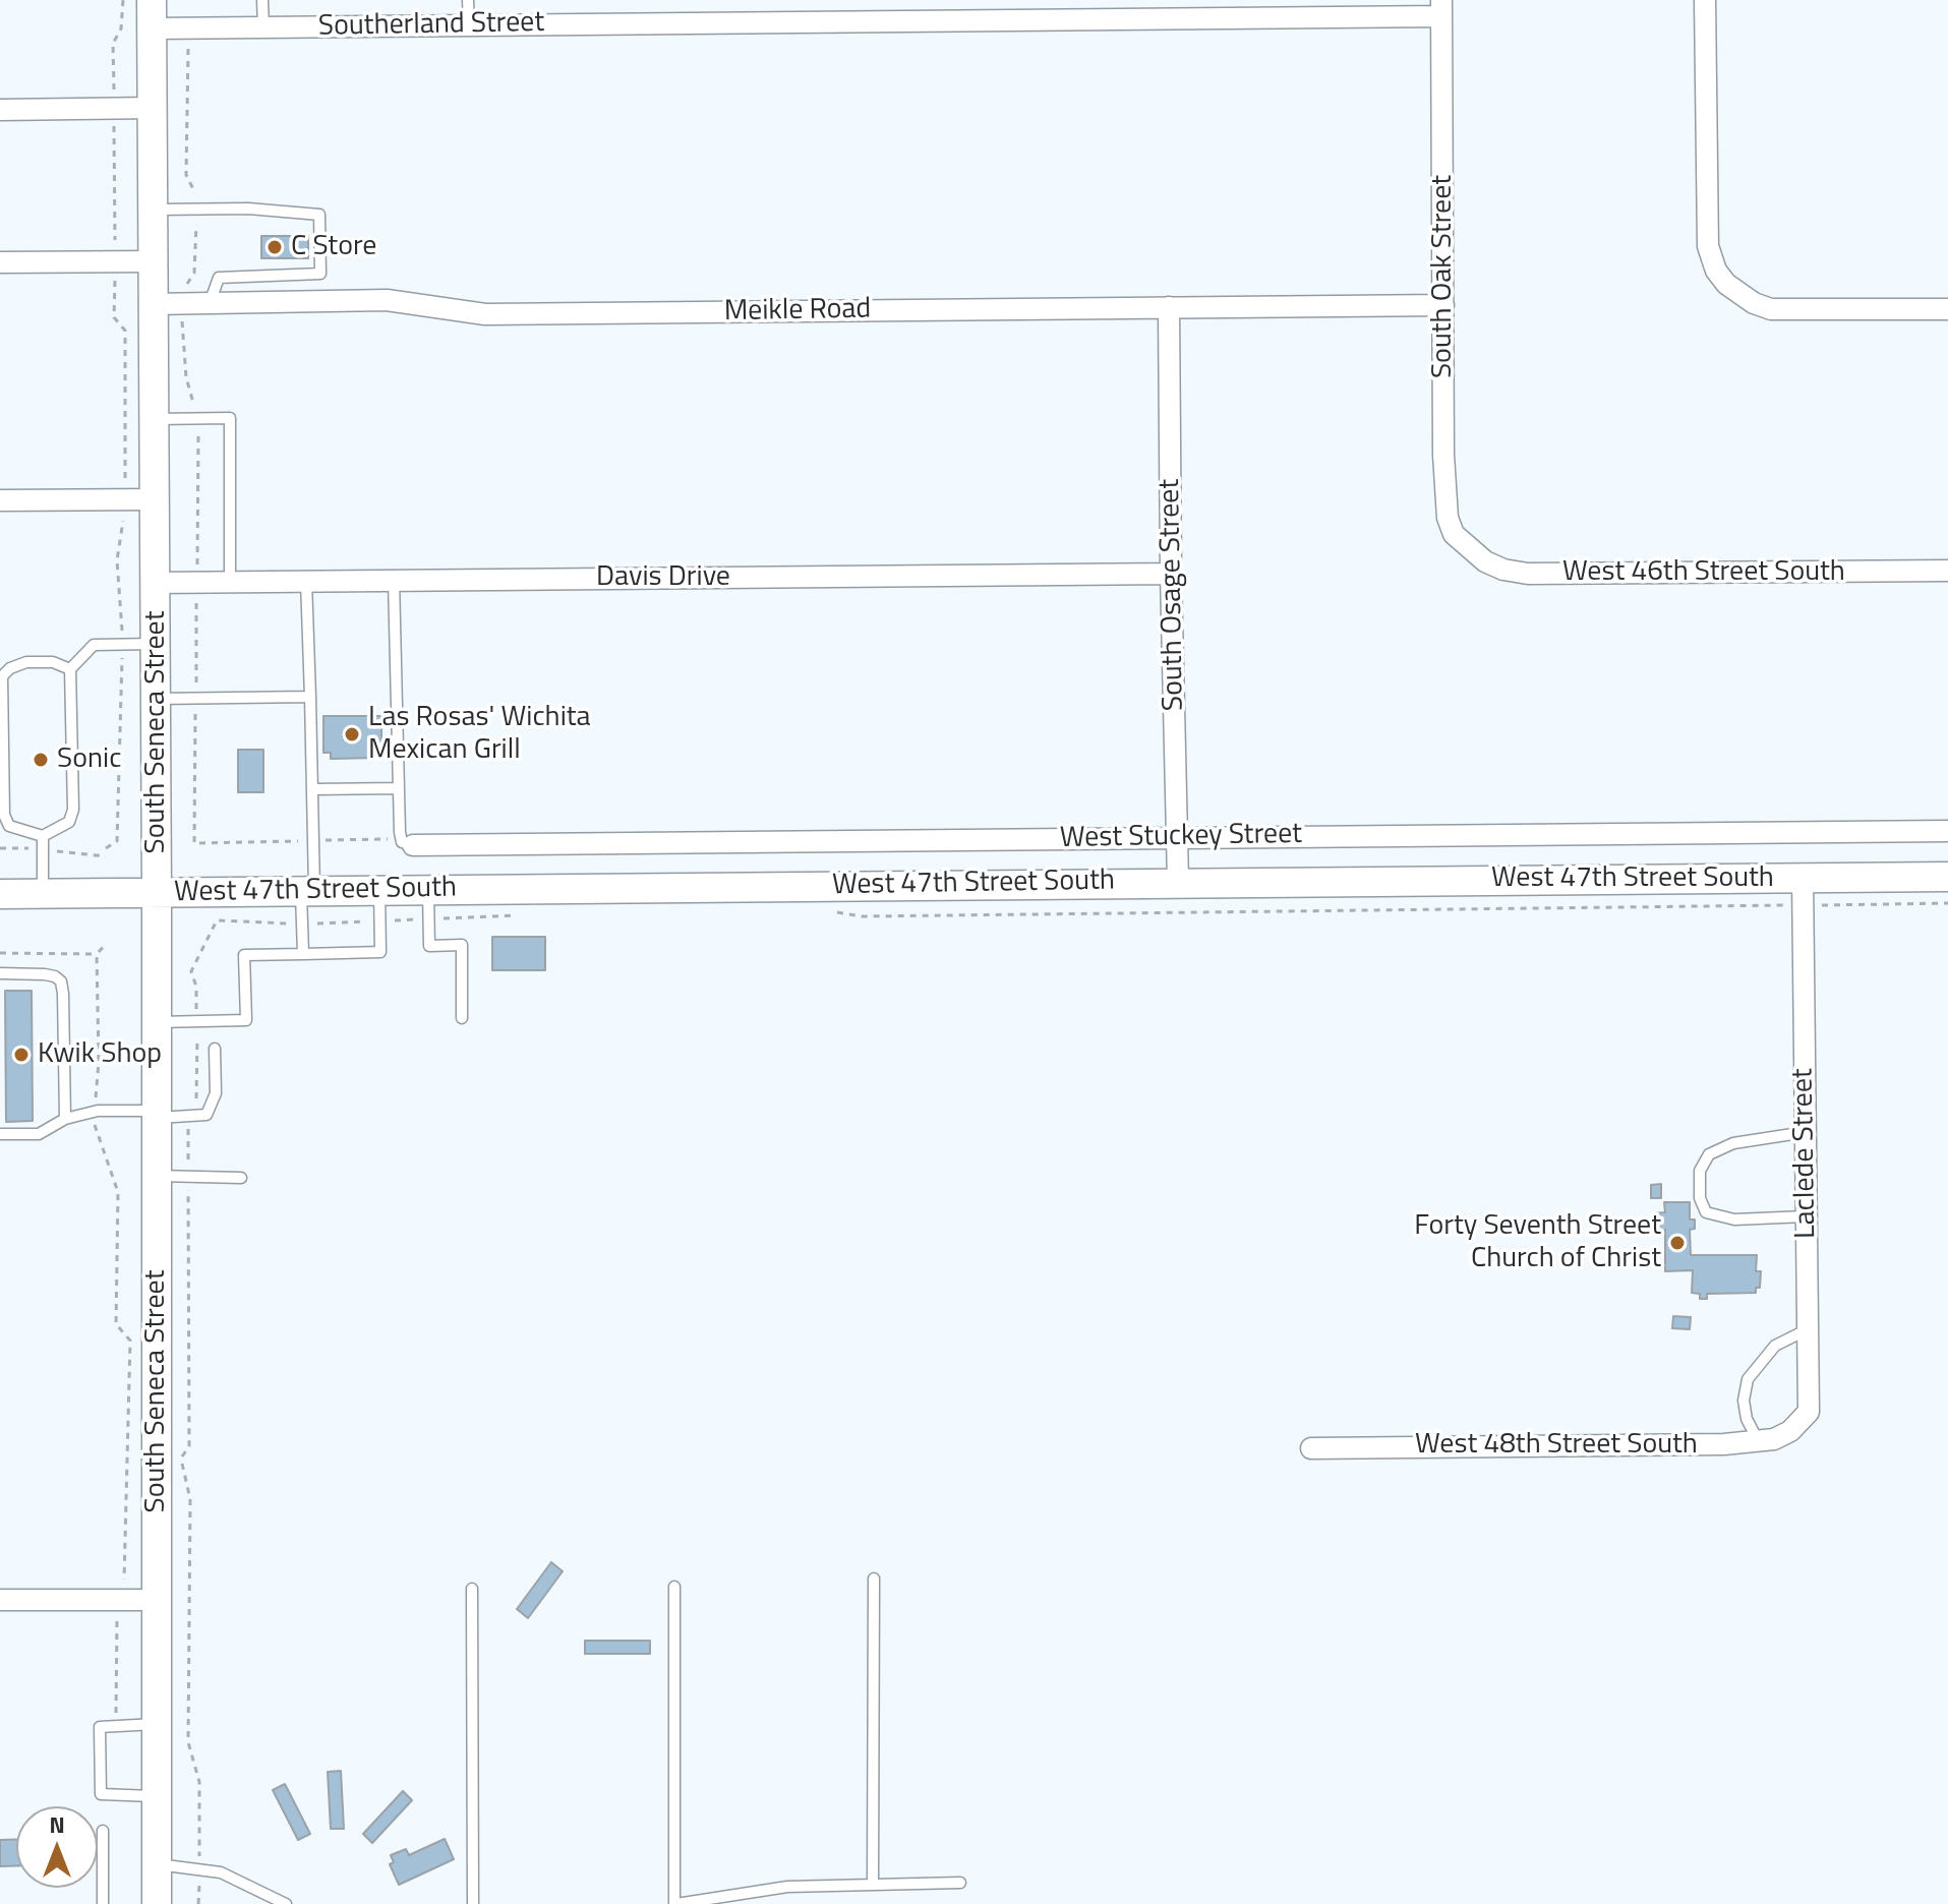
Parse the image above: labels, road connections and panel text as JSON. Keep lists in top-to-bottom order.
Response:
{
  "streets": {
    "street": [
      "Southerland Street",
      "South Oak Street",
      "Meikle Road",
      "West 46th Street South",
      "Davis Drive",
      "South Osage Street",
      "South Seneca Street",
      "West Stuckey Street",
      "West 47th Street South",
      "Laclede Street",
      "West 48th Street South"
    ]
  },
  "crossings": [
    ["Southerland Street", "South Oak Street"],
    ["Southerland Street", "South Seneca Street"],
    ["South Oak Street", "Meikle Road"],
    ["South Oak Street", "West 46th Street South"],
    ["Meikle Road", "South Osage Street"],
    ["Meikle Road", "South Seneca Street"],
    ["Davis Drive", "South Osage Street"],
    ["Davis Drive", "South Seneca Street"],
    ["South Osage Street", "West Stuckey Street"],
    ["South Osage Street", "West 47th Street South"],
    ["South Seneca Street", "West 47th Street South"],
    ["West 47th Street South", "Laclede Street"],
    ["Laclede Street", "West 48th Street South"]
  ],
  "places": [
    "C Store",
    "Las Rosas' Wichita Mexican Grill",
    "Sonic",
    "Kwik Shop",
    "Forty Seventh Street Church of Christ"
  ],
  "north": "top"
}
